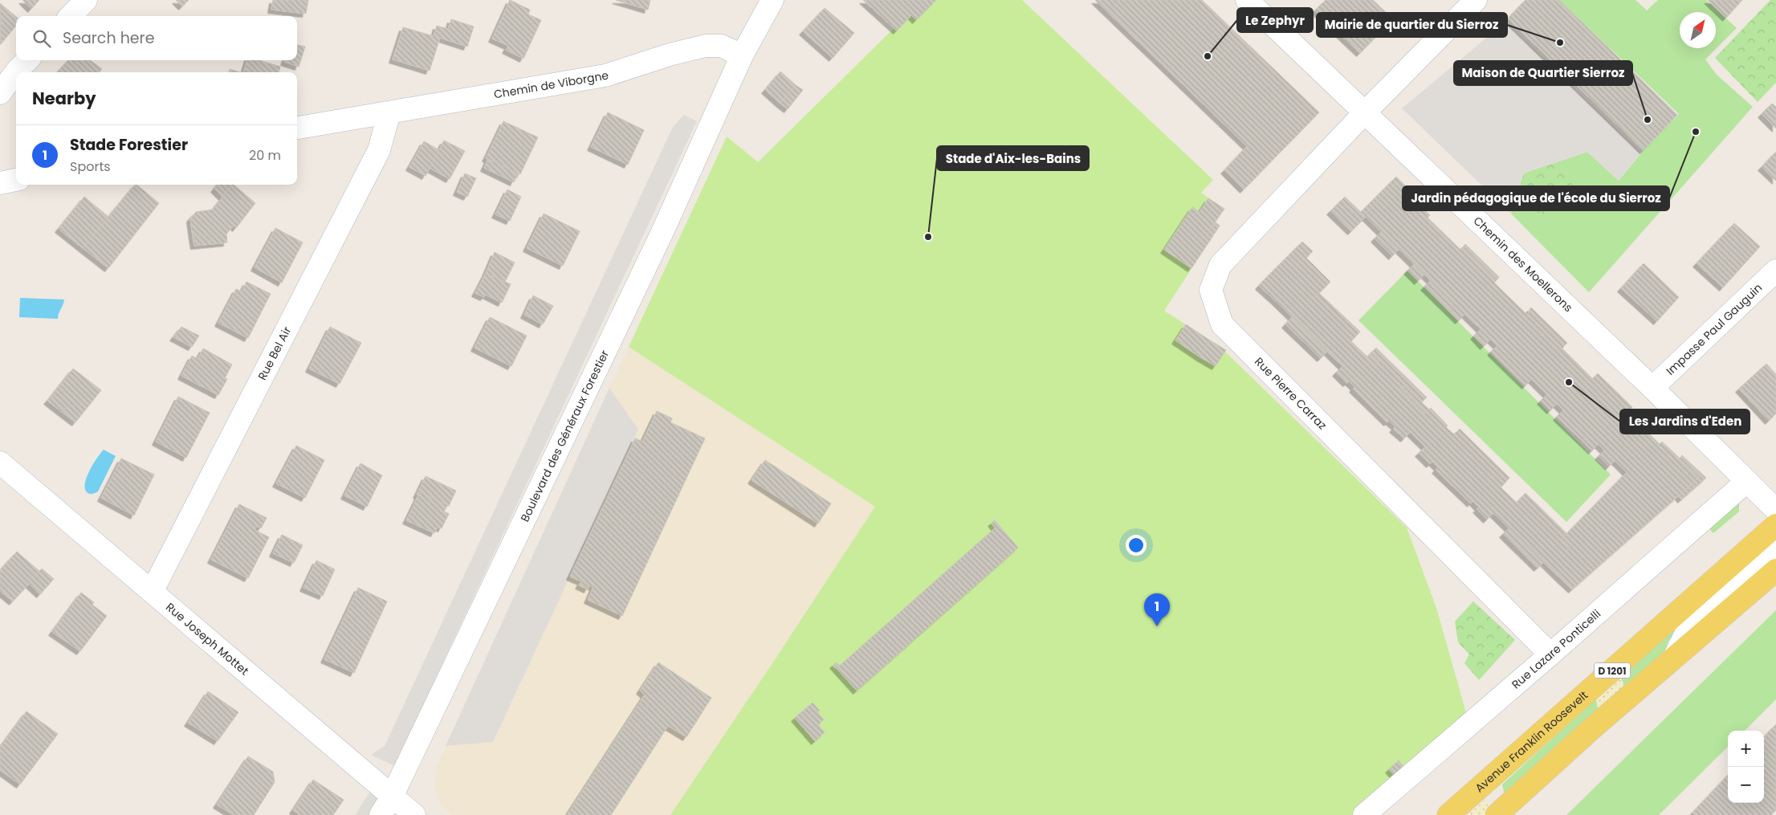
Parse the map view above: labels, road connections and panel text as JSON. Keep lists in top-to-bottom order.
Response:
{
  "streets": {
    "main road": ["D 1201", "Avenue Franklin Roosevelt"],
    "street": [
      "Chemin de Viborgne",
      "Chemin des Moellerons",
      "Impasse Paul Gauguin",
      "Rue Bel Air",
      "Rue Pierre Carraz",
      "Boulevard des Généraux Forestier",
      "Rue Joseph Mottet",
      "Rue Lazare Ponticelli"
    ]
  },
  "crossings": [
    ["Chemin de Viborgne", "Rue Bel Air"],
    ["Chemin de Viborgne", "Boulevard des Généraux Forestier"],
    ["Chemin des Moellerons", "Impasse Paul Gauguin"],
    ["Chemin des Moellerons", "Rue Pierre Carraz"],
    ["Chemin des Moellerons", "Rue Lazare Ponticelli"],
    ["Rue Bel Air", "Rue Joseph Mottet"],
    ["Rue Pierre Carraz", "Rue Lazare Ponticelli"],
    ["Boulevard des Généraux Forestier", "Rue Joseph Mottet"]
  ],
  "places": [
    "Mairie de quartier du Sierroz",
    "Le Zephyr",
    "Maison de Quartier Sierroz",
    "Jardin pédagogique de l'école du Sierroz",
    "Stade d'Aix-les-Bains",
    "Les Jardins d'Eden"
  ],
  "north": "top right",
  "page": {
    "search": "Search here",
    "heading": "Nearby",
    "list": [
      {
        "mark": "1",
        "name": "Stade Forestier",
        "note": "Sports",
        "value": "20 m"
      }
    ],
    "pins": "1",
    "map_buttons": ["+", "−"]
  }
}
